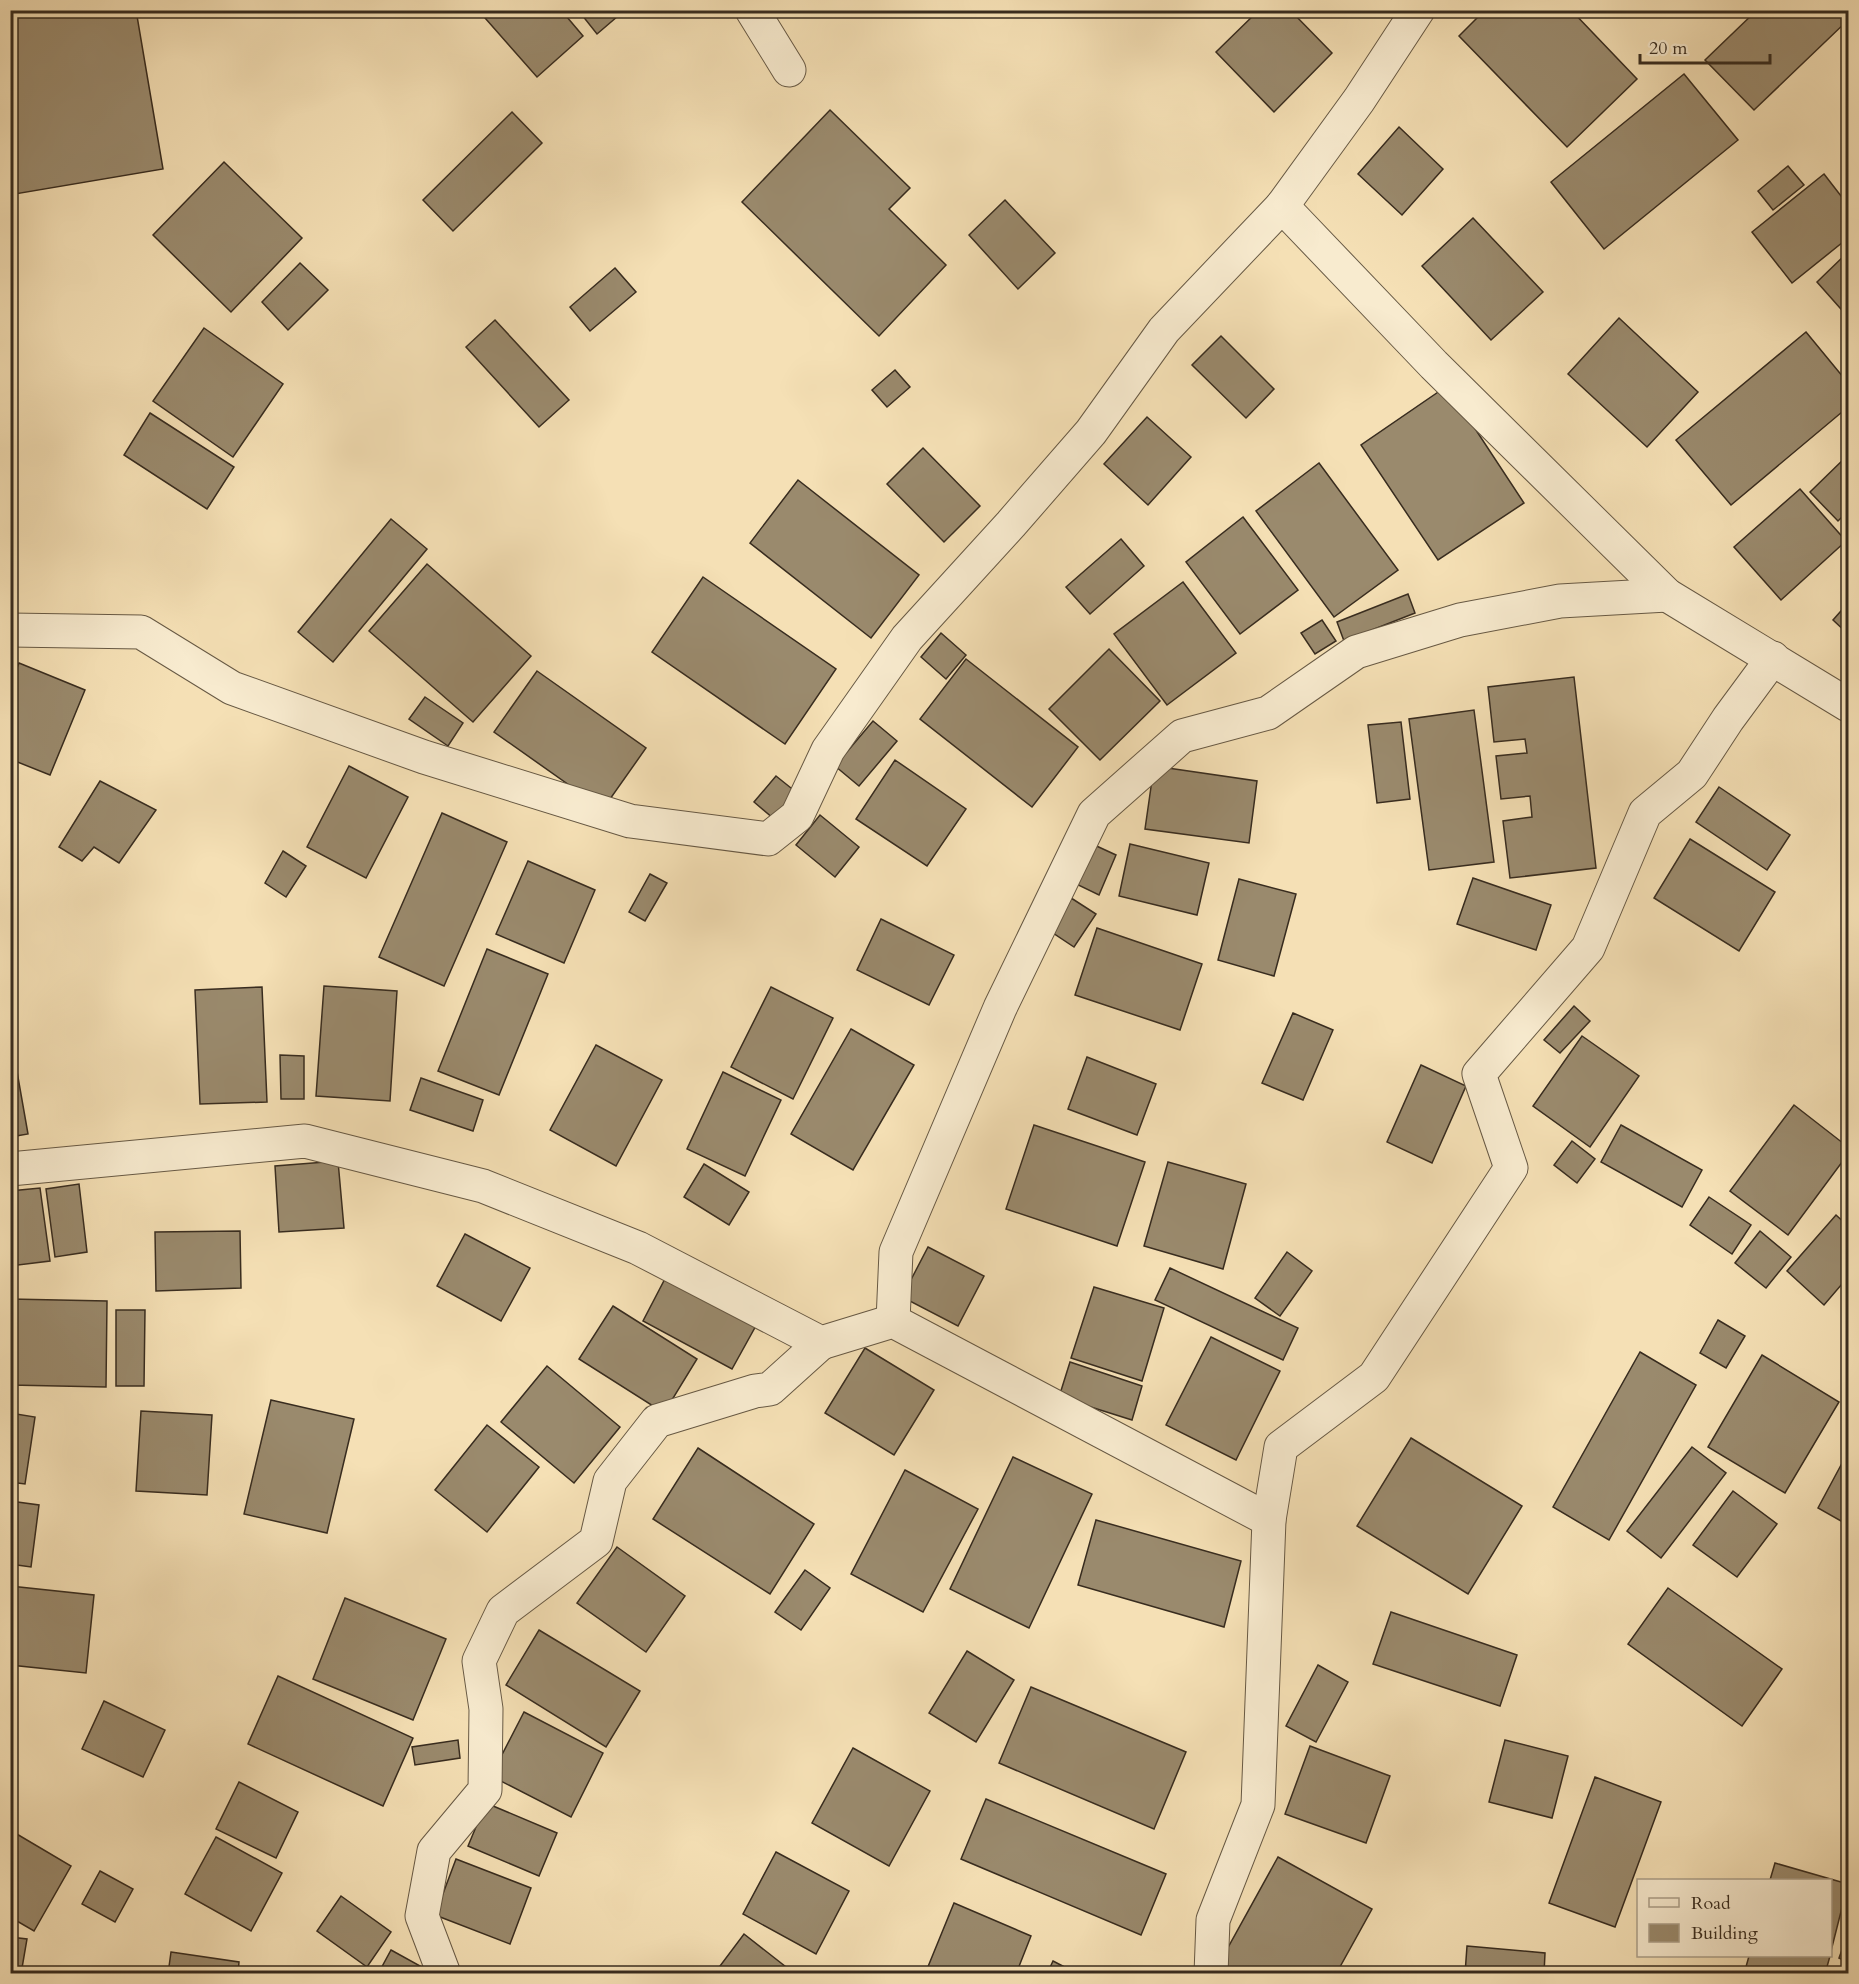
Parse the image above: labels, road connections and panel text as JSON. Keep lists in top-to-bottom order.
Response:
{
  "legend": ["Road", "Building"],
  "scale_bar": "20 m"
}
